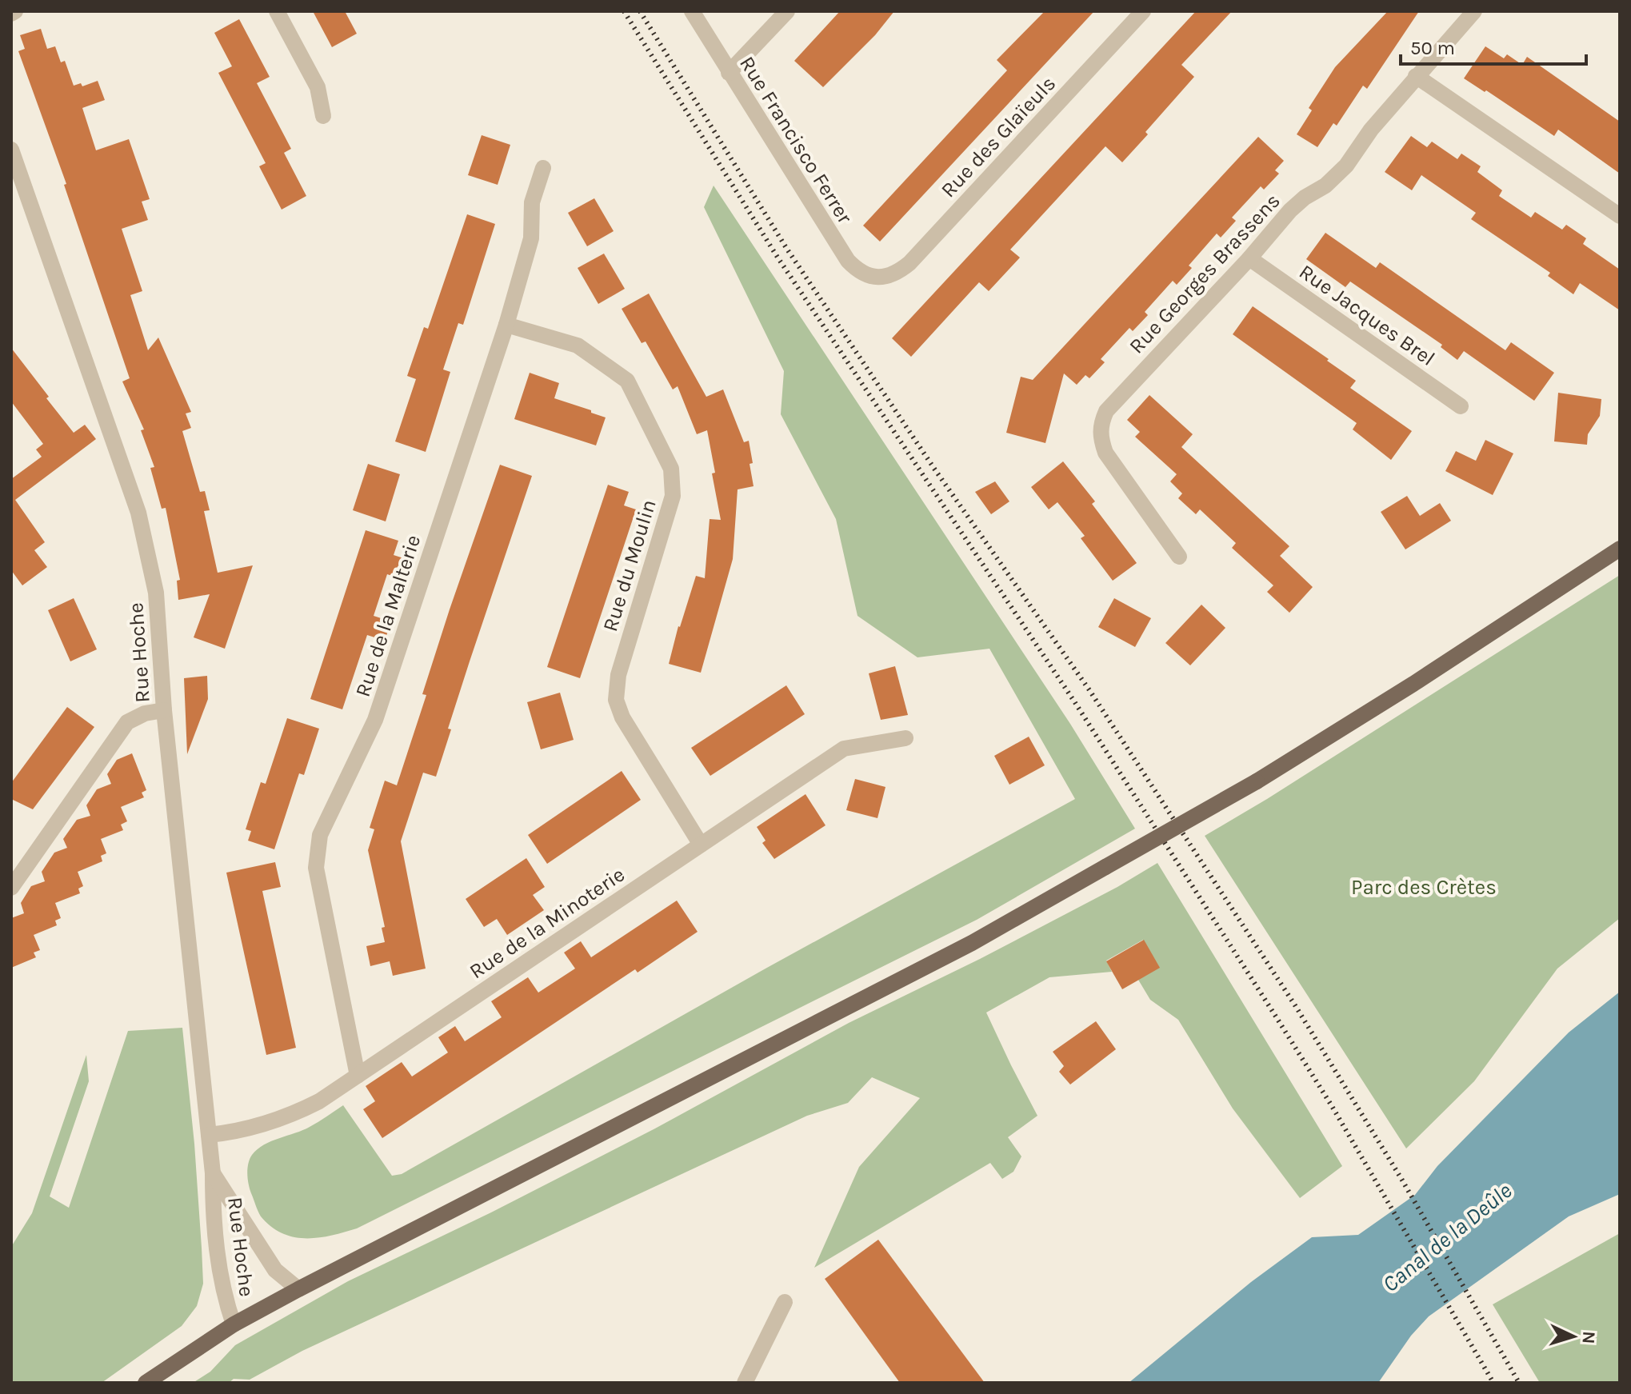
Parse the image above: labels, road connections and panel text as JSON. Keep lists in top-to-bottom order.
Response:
{
  "streets": {
    "street": [
      "Rue des Glaïeuls",
      "Rue Francisco Ferrer",
      "Rue Georges Brassens",
      "Rue Jacques Brel",
      "Rue du Moulin",
      "Rue de la Malterie",
      "Rue Hoche",
      "Rue de la Minoterie"
    ]
  },
  "crossings": [
    ["Rue des Glaïeuls", "Rue Francisco Ferrer"],
    ["Rue Georges Brassens", "Rue Jacques Brel"],
    ["Rue du Moulin", "Rue de la Malterie"],
    ["Rue du Moulin", "Rue de la Minoterie"],
    ["Rue de la Malterie", "Rue de la Minoterie"],
    ["Rue Hoche", "Rue de la Minoterie"]
  ],
  "water": ["Canal de la Deûle"],
  "parks": ["Parc des Crètes"],
  "scale_bar": "50 m",
  "north": "right"
}
